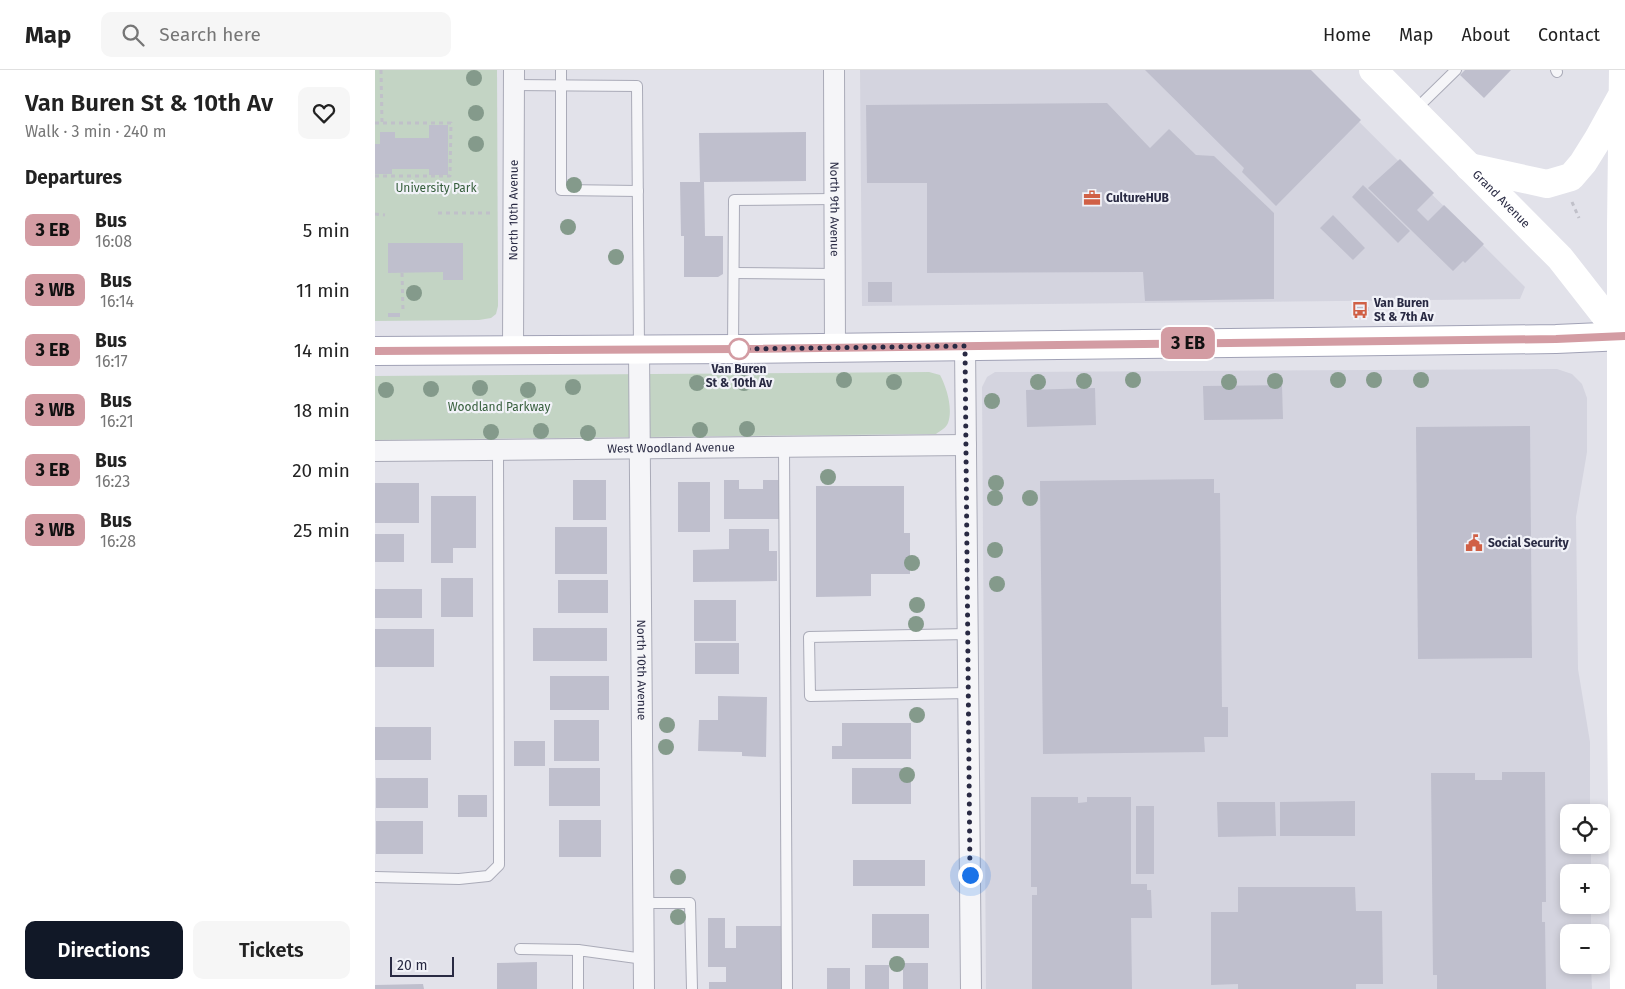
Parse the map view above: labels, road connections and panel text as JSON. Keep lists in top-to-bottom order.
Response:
{
  "streets": {
    "main road": ["Grand Avenue"],
    "street": ["North 9th Avenue", "North 10th Avenue", "West Woodland Avenue"]
  },
  "crossings": [
    ["North 10th Avenue", "West Woodland Avenue"]
  ],
  "parks": ["University Park", "Woodland Parkway"],
  "places": {
    "office": ["CultureHUB"],
    "bus stop": ["Van Buren St & 7th Av"],
    "other": ["Van Buren St & 10th Av"],
    "public building": ["Social Security"]
  },
  "scale_bar": "20 m",
  "page": {
    "header": "Map",
    "search": "Search here",
    "nav": [
      "Home",
      "Map",
      "About",
      "Contact"
    ],
    "heading": [
      ["Van Buren St & 10th Av", "Walk · 3 min · 240 m"],
      "Departures"
    ],
    "on_map": "3 EB",
    "list": [
      {
        "mark": "3 EB",
        "name": "Bus",
        "note": "16:08",
        "value": "5 min"
      },
      {
        "mark": "3 WB",
        "name": "Bus",
        "note": "16:14",
        "value": "11 min"
      },
      {
        "mark": "3 EB",
        "name": "Bus",
        "note": "16:17",
        "value": "14 min"
      },
      {
        "mark": "3 WB",
        "name": "Bus",
        "note": "16:21",
        "value": "18 min"
      },
      {
        "mark": "3 EB",
        "name": "Bus",
        "note": "16:23",
        "value": "20 min"
      },
      {
        "mark": "3 WB",
        "name": "Bus",
        "note": "16:28",
        "value": "25 min"
      }
    ],
    "map_buttons": ["+", "−"],
    "buttons": ["Directions", "Tickets"],
    "scale": "20 m"
  }
}
